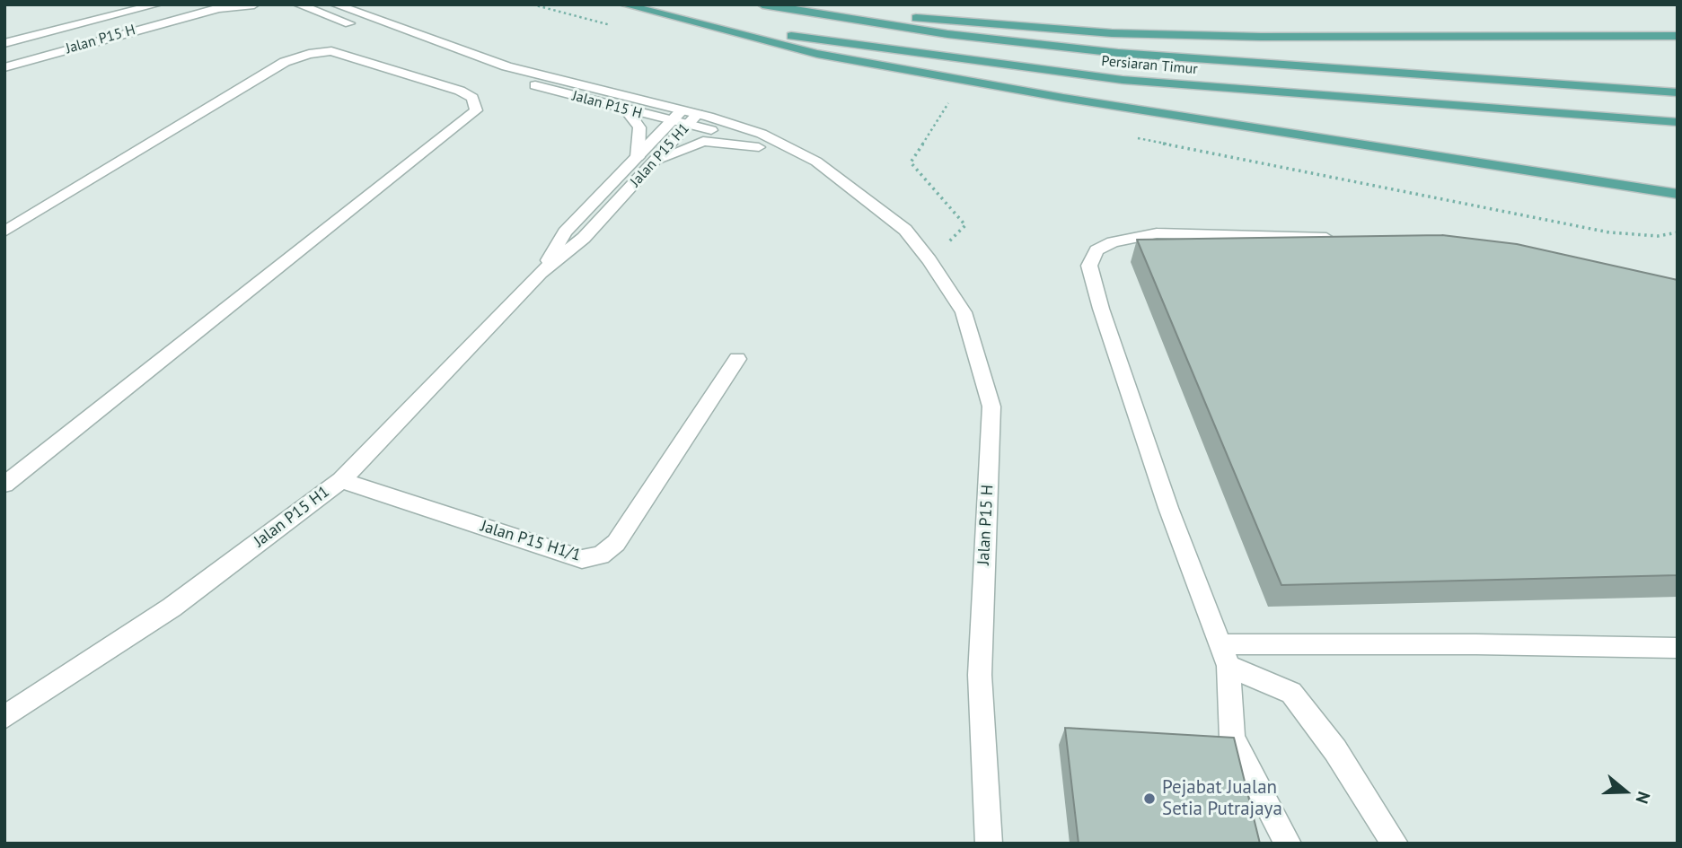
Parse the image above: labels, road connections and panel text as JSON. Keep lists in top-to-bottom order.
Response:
{
  "streets": {
    "main road": ["Persiaran Timur"],
    "street": ["Jalan P15 H", "Jalan P15 H1", "Jalan P15 H1/1"]
  },
  "crossings": [
    ["Jalan P15 H", "Jalan P15 H1"],
    ["Jalan P15 H1", "Jalan P15 H1/1"]
  ],
  "places": ["Pejabat Jualan Setia Putrajaya"],
  "north": "right"
}
